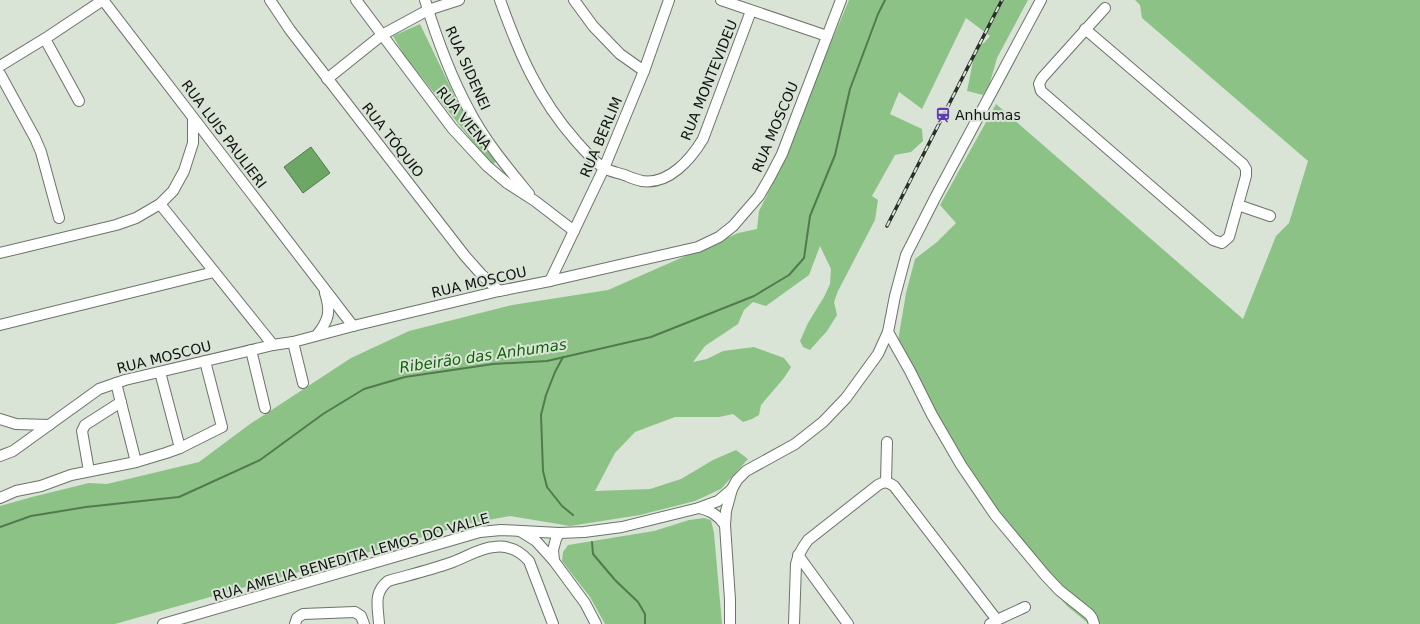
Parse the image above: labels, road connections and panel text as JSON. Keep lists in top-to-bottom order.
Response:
{
  "streets": {
    "street": [
      "RUA SIDENEI",
      "RUA MONTEVIDEU",
      "RUA VIENA",
      "RUA MOSCOU",
      "RUA LUIS PAULIERI",
      "RUA BERLIM",
      "RUA TÓQUIO",
      "RUA AMELIA BENEDITA LEMOS DO VALLE"
    ]
  },
  "crossings": [
    ["RUA SIDENEI", "RUA VIENA"],
    ["RUA MONTEVIDEU", "RUA BERLIM"],
    ["RUA VIENA", "RUA BERLIM"],
    ["RUA MOSCOU", "RUA LUIS PAULIERI"],
    ["RUA MOSCOU", "RUA BERLIM"],
    ["RUA MOSCOU", "RUA TÓQUIO"]
  ],
  "water": ["Ribeirão das Anhumas"],
  "places": {
    "station": ["Anhumas"]
  }
}
